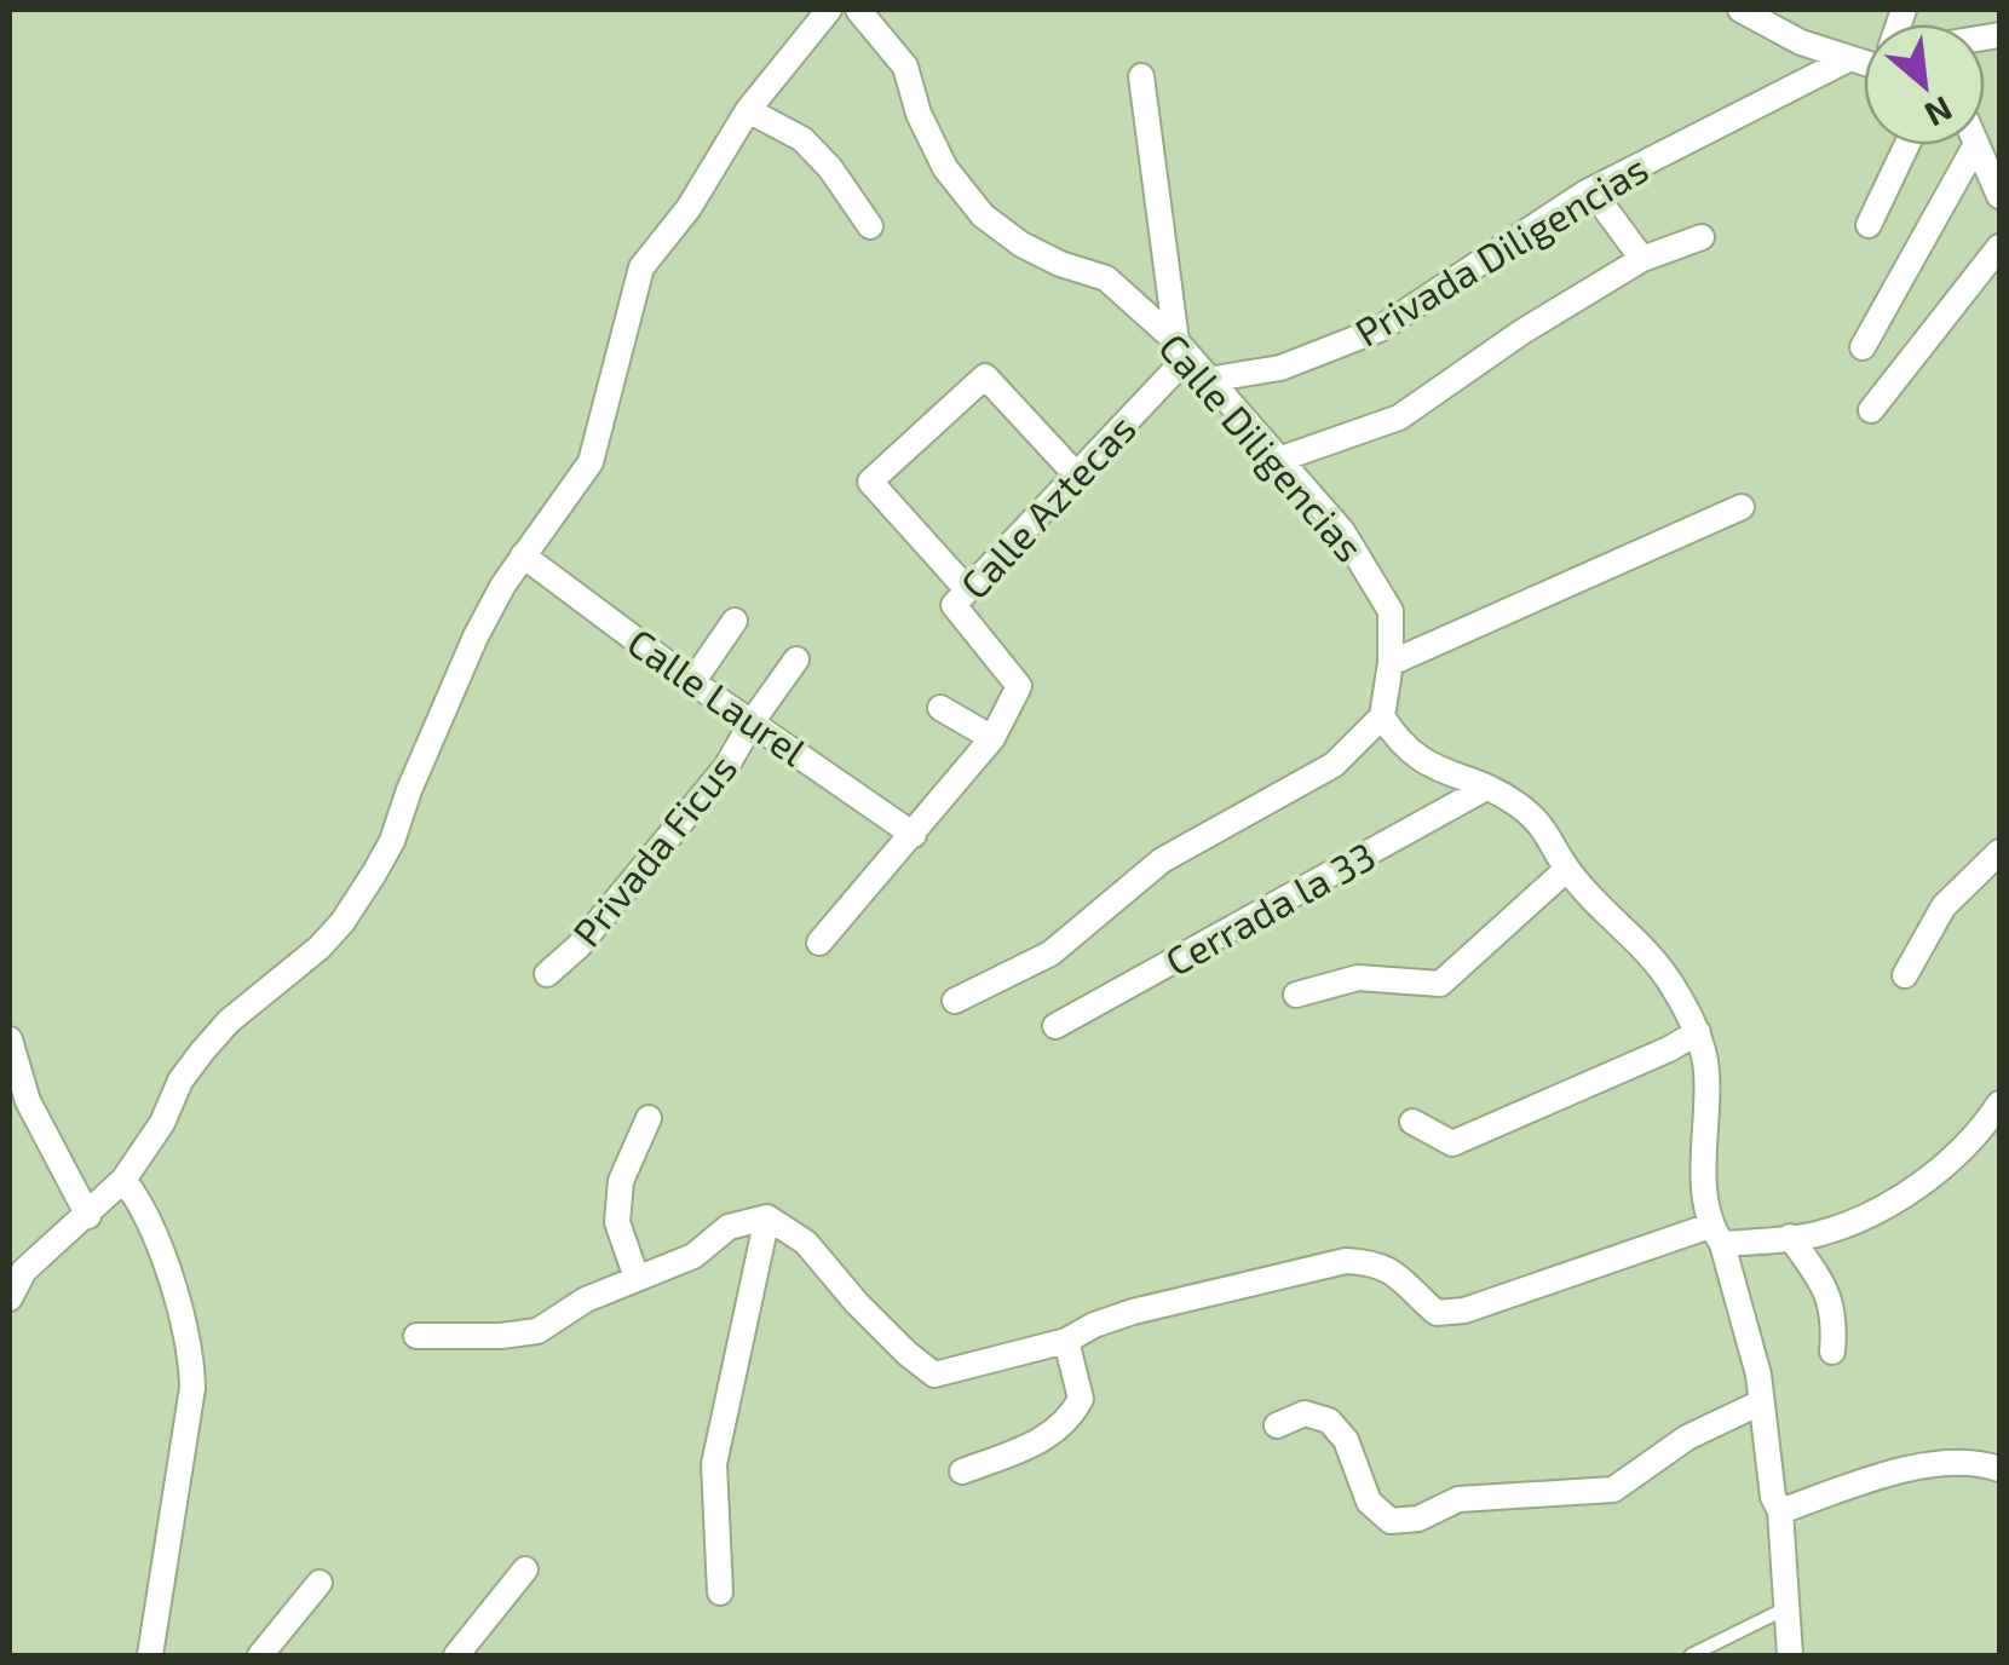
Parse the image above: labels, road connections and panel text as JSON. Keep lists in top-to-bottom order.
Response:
{
  "streets": {
    "street": [
      "Privada Diligencias",
      "Calle Diligencias",
      "Calle Aztecas",
      "Calle Laurel",
      "Privada Ficus",
      "Cerrada la 33"
    ]
  },
  "crossings": [
    ["Privada Diligencias", "Calle Diligencias"],
    ["Calle Diligencias", "Calle Aztecas"],
    ["Calle Aztecas", "Calle Laurel"],
    ["Calle Laurel", "Privada Ficus"]
  ],
  "north": "bottom right"
}
